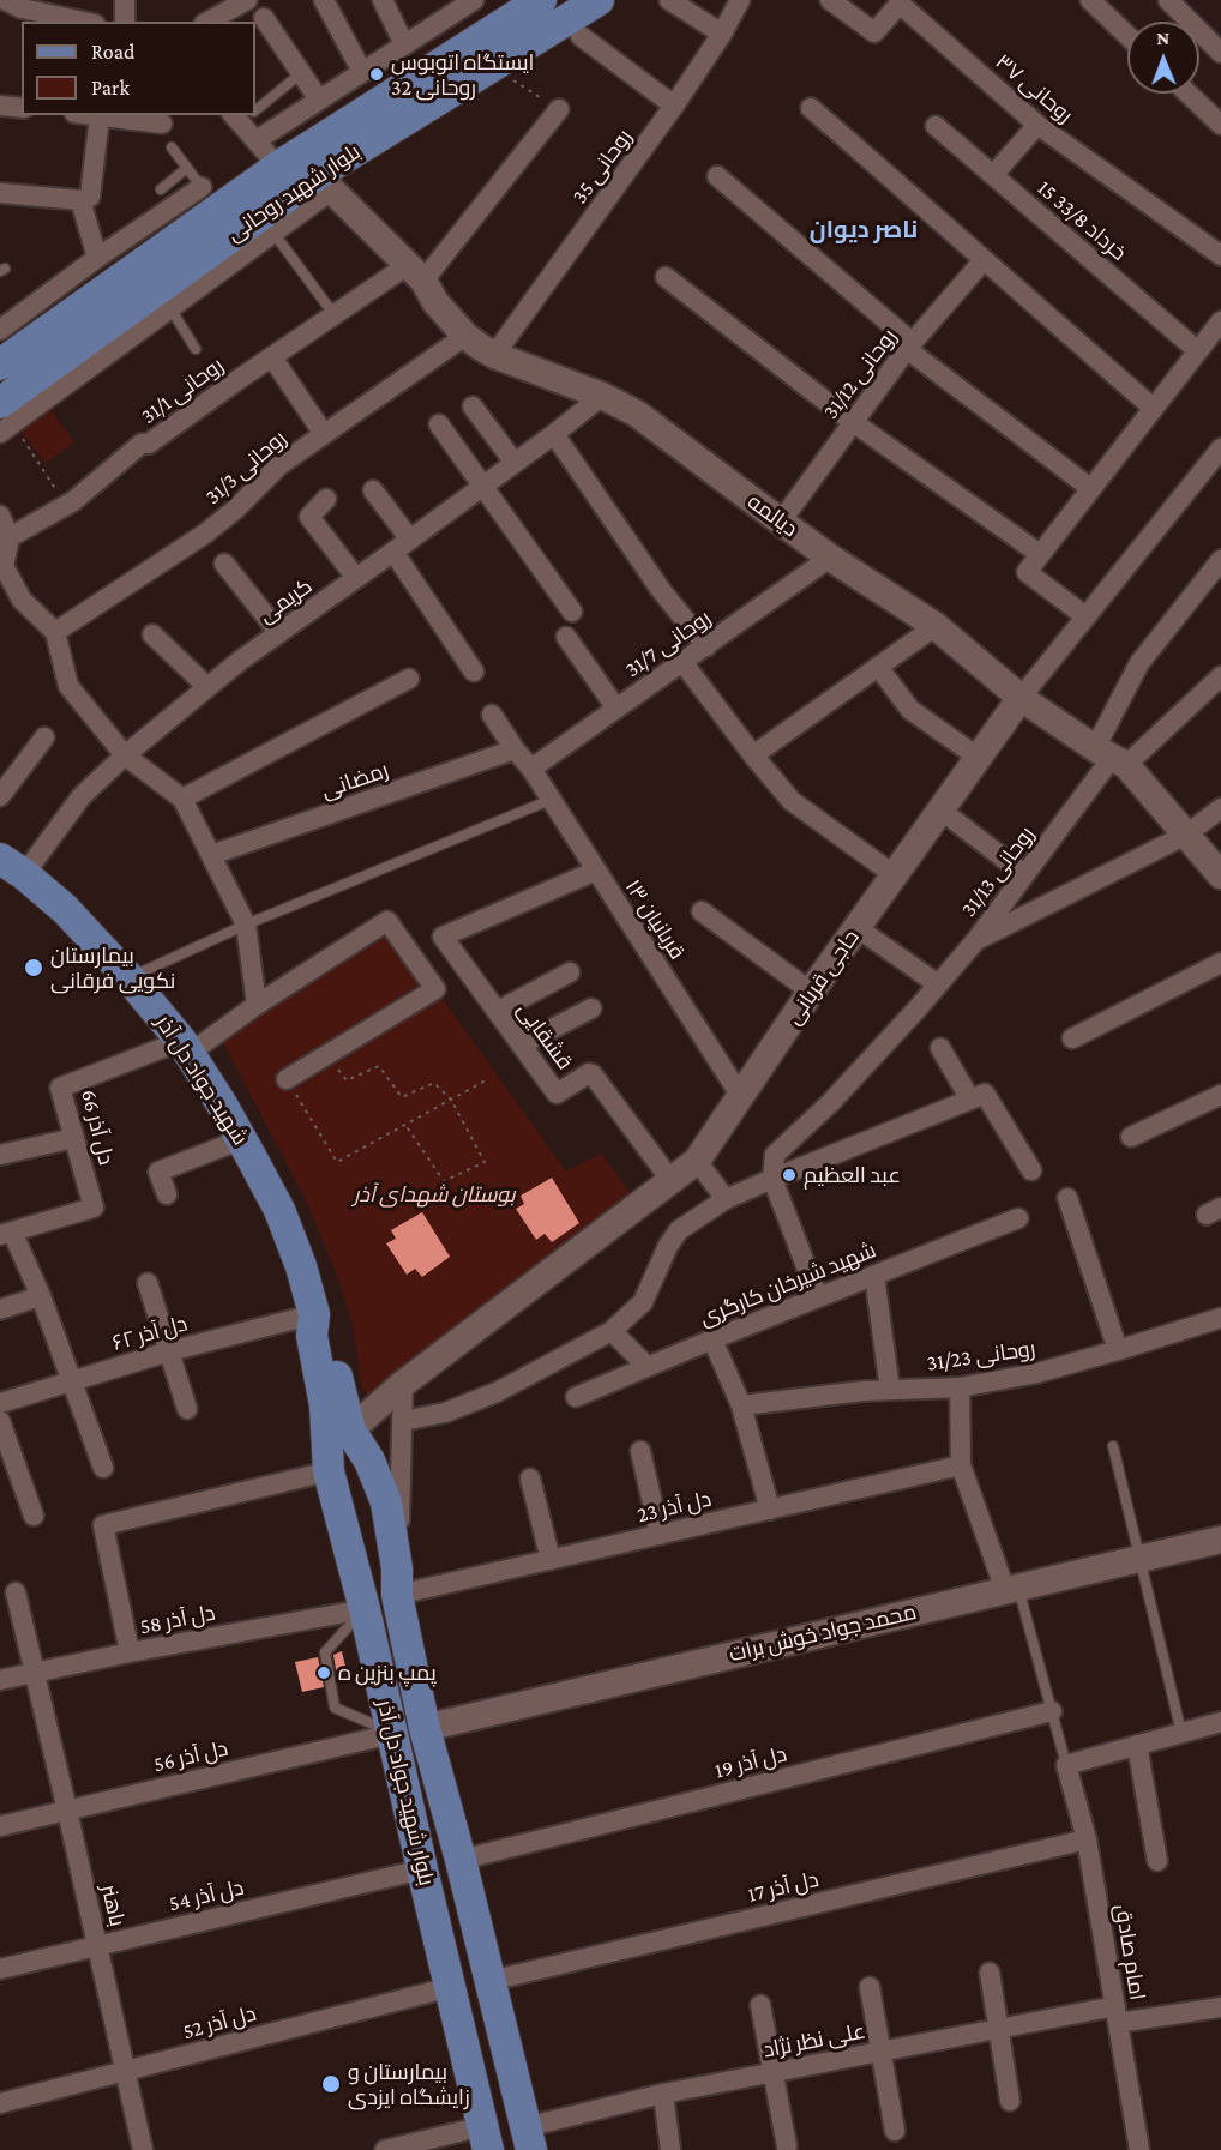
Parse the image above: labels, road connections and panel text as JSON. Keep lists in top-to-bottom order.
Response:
{
  "streets": {
    "main road": [
      "بلوار شهید روحانی",
      "دیالمه",
      "حاجی قربانی",
      "شهید جواد دل آذر",
      "محمد جواد خوش برات",
      "بلوار شهید جواد دل آذر"
    ],
    "street": [
      "روحانی ۳۷",
      "روحانی 35",
      "15 خرداد 33/8",
      "روحانی 31/12",
      "روحانی 31/1",
      "روحانی 31/3",
      "کریمی",
      "روحانی 31/7",
      "رمضانی",
      "روحانی 31/13",
      "۱۳ قربانیان",
      "قشقایی",
      "دل آذر 66",
      "شهید شیرخان کارگری",
      "دل آذر ۶۲",
      "روحانی 31/23",
      "دل آذر 23",
      "دل آذر 58",
      "دل آذر 56",
      "دل آذر 19",
      "دل آذر 17",
      "دل آذر 54",
      "باهنر",
      "امام صادق",
      "دل آذر 52",
      "علی نظر نژاد"
    ]
  },
  "crossings": [
    ["روحانی 35", "دیالمه"],
    ["بلوار شهید روحانی", "دیالمه"],
    ["روحانی 31/12", "دیالمه"],
    ["روحانی 31/1", "دیالمه"],
    ["روحانی 31/3", "دیالمه"],
    ["دیالمه", "کریمی"],
    ["دیالمه", "روحانی 31/7"],
    ["دیالمه", "روحانی 31/13"],
    ["دیالمه", "حاجی قربانی"],
    ["کریمی", "شهید جواد دل آذر"],
    ["روحانی 31/7", "۱۳ قربانیان"],
    ["رمضانی", "۱۳ قربانیان"],
    ["۱۳ قربانیان", "حاجی قربانی"],
    ["۱۳ قربانیان", "قشقایی"],
    ["حاجی قربانی", "قشقایی"],
    ["حاجی قربانی", "بلوار شهید جواد دل آذر"],
    ["شهید جواد دل آذر", "دل آذر 66"],
    ["شهید جواد دل آذر", "دل آذر ۶۲"],
    ["شهید جواد دل آذر", "بلوار شهید جواد دل آذر"],
    ["دل آذر ۶۲", "بلوار شهید جواد دل آذر"],
    ["دل آذر 23", "بلوار شهید جواد دل آذر"],
    ["دل آذر 58", "بلوار شهید جواد دل آذر"],
    ["دل آذر 58", "باهنر"],
    ["محمد جواد خوش برات", "بلوار شهید جواد دل آذر"],
    ["دل آذر 56", "بلوار شهید جواد دل آذر"],
    ["دل آذر 56", "باهنر"],
    ["دل آذر 19", "بلوار شهید جواد دل آذر"],
    ["بلوار شهید جواد دل آذر", "دل آذر 17"],
    ["بلوار شهید جواد دل آذر", "دل آذر 54"],
    ["بلوار شهید جواد دل آذر", "دل آذر 52"],
    ["بلوار شهید جواد دل آذر", "علی نظر نژاد"],
    ["دل آذر 17", "امام صادق"],
    ["دل آذر 54", "باهنر"],
    ["باهنر", "دل آذر 52"],
    ["امام صادق", "علی نظر نژاد"]
  ],
  "districts": ["ناصر دیوان"],
  "parks": ["بوستان شهدای آذر"],
  "places": [
    "ایستگاه اتوبوس روحانی 32",
    "بیمارستان نکویی فرقانی",
    "عبد العظيم",
    "پمپ بنزین ه",
    "بیمارستان و زایشگاه ایزدی"
  ],
  "legend": ["Road", "Park"],
  "north": "top"
}
